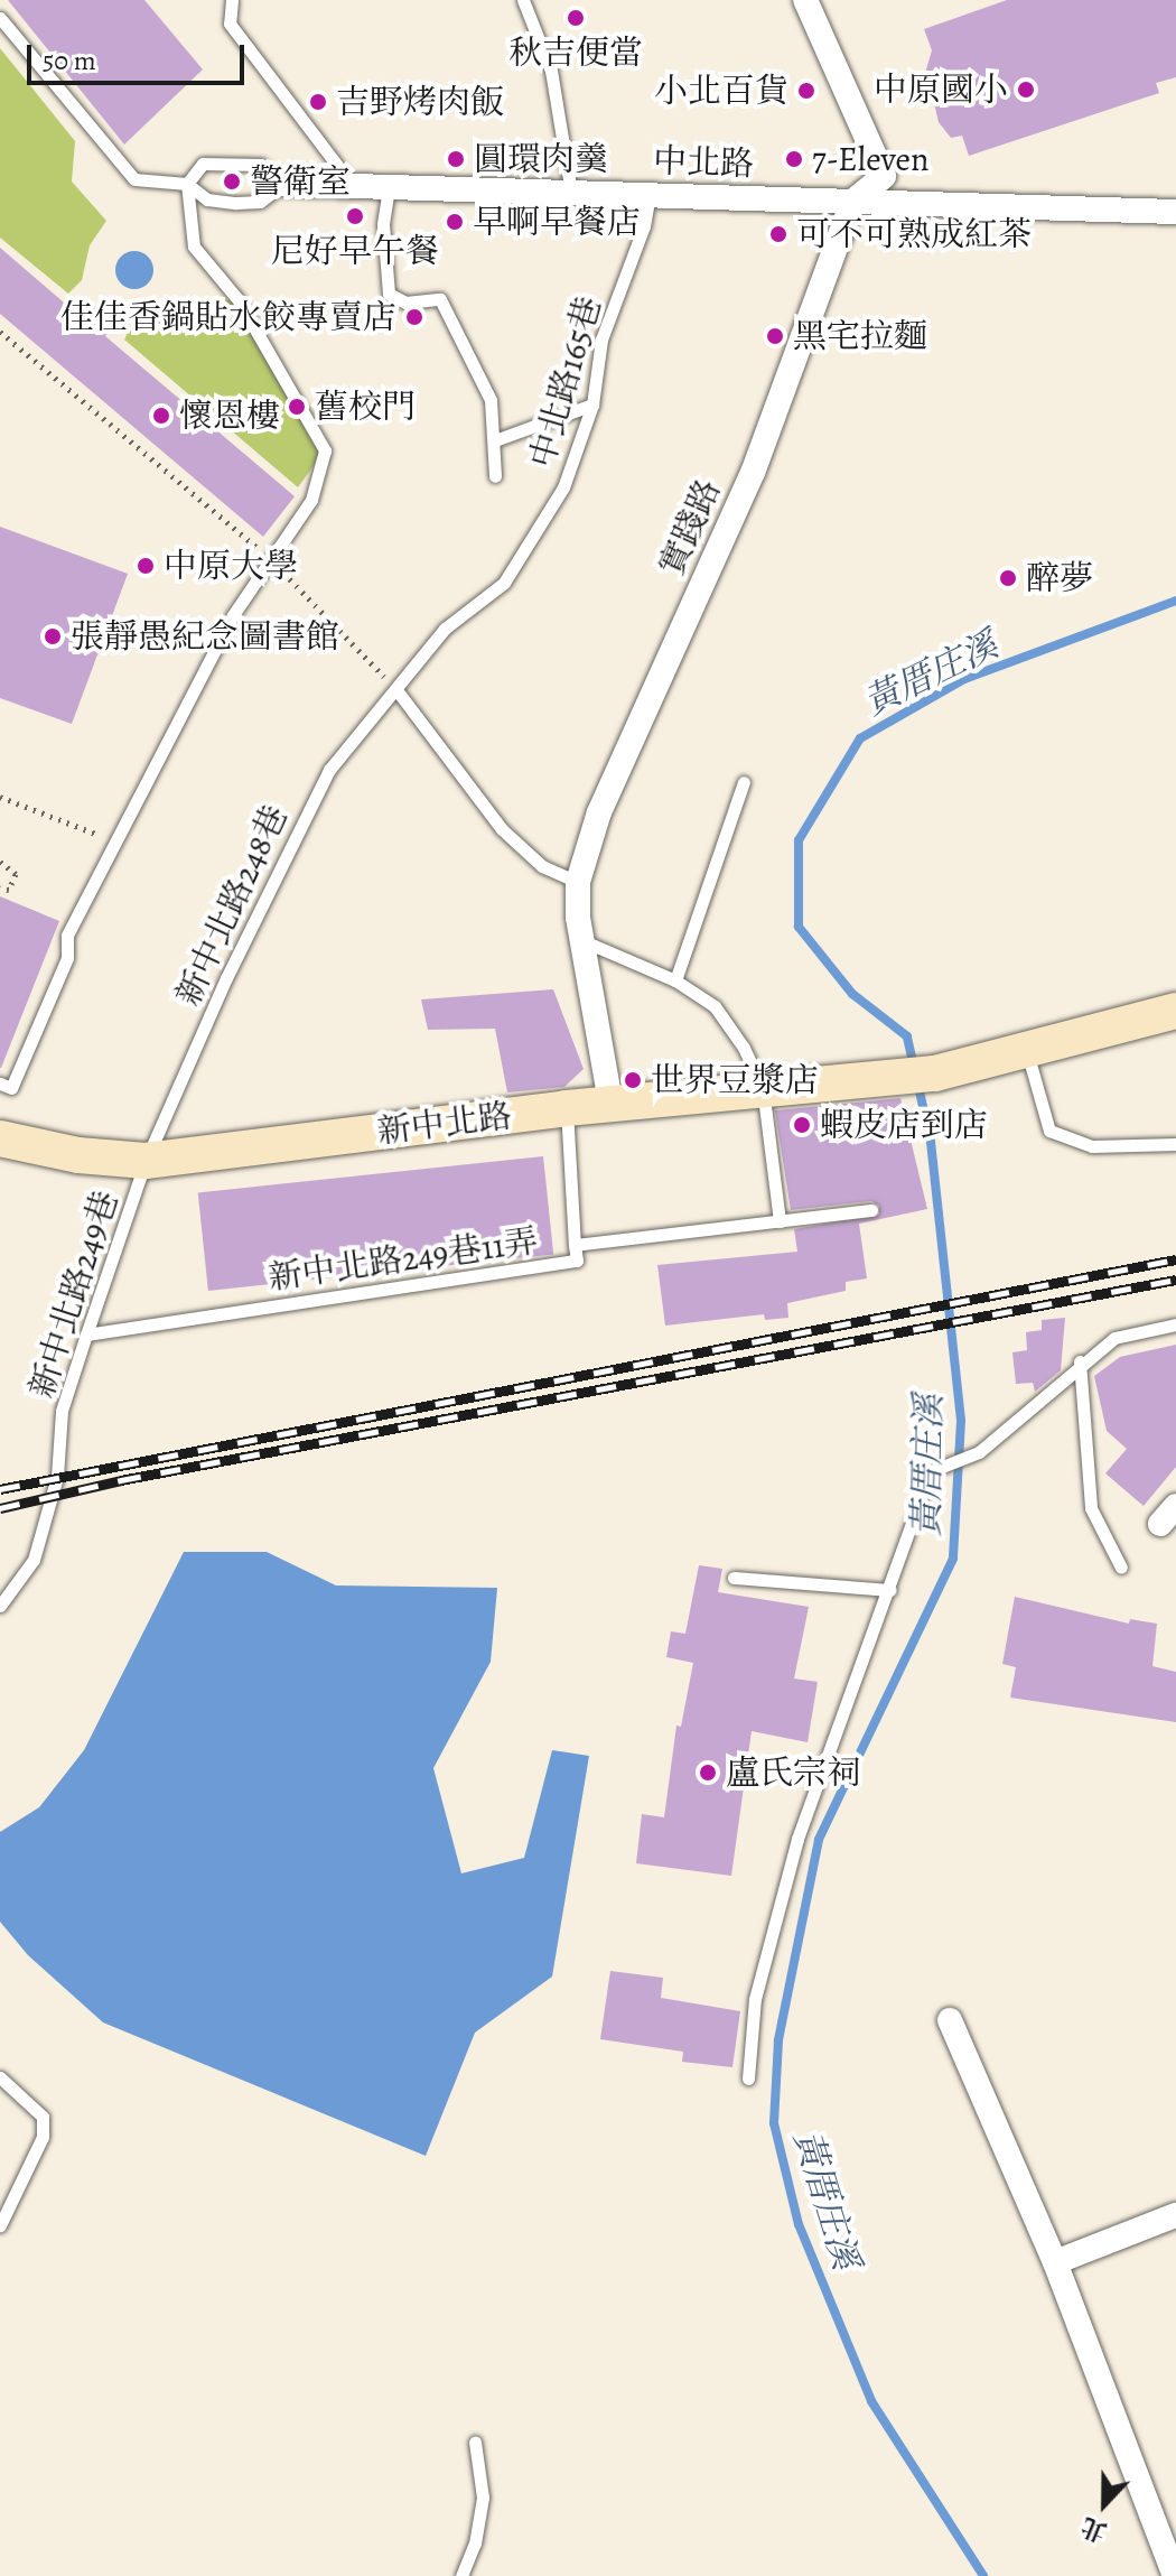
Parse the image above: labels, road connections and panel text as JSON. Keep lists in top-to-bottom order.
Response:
{
  "streets": {
    "street": ["中北路", "實踐路", "新中北路"],
    "lane": [
      "中北路165巷",
      "新中北路248巷",
      "新中北路249巷11弄",
      "新中北路249巷"
    ]
  },
  "crossings": [
    ["中北路", "中北路165巷"],
    ["中北路", "實踐路"],
    ["中北路165巷", "新中北路248巷"],
    ["實踐路", "新中北路"],
    ["新中北路248巷", "新中北路"],
    ["新中北路248巷", "新中北路249巷"],
    ["新中北路", "新中北路249巷"],
    ["新中北路249巷11弄", "新中北路249巷"]
  ],
  "water": ["黃厝庄溪"],
  "places": [
    "秋吉便當",
    "中原國小",
    "小北百貨",
    "吉野烤肉飯",
    "圓環肉羹",
    "7-Eleven",
    "警衛室",
    "尼好早午餐",
    "早啊早餐店",
    "可不可熟成紅茶",
    "佳佳香鍋貼水餃專賣店",
    "黑宅拉麵",
    "舊校門",
    "懷恩樓",
    "中原大學",
    "醉夢",
    "張靜愚紀念圖書館",
    "世界豆漿店",
    "蝦皮店到店",
    "盧氏宗祠"
  ],
  "scale_bar": "50 m",
  "north": "bottom"
}
